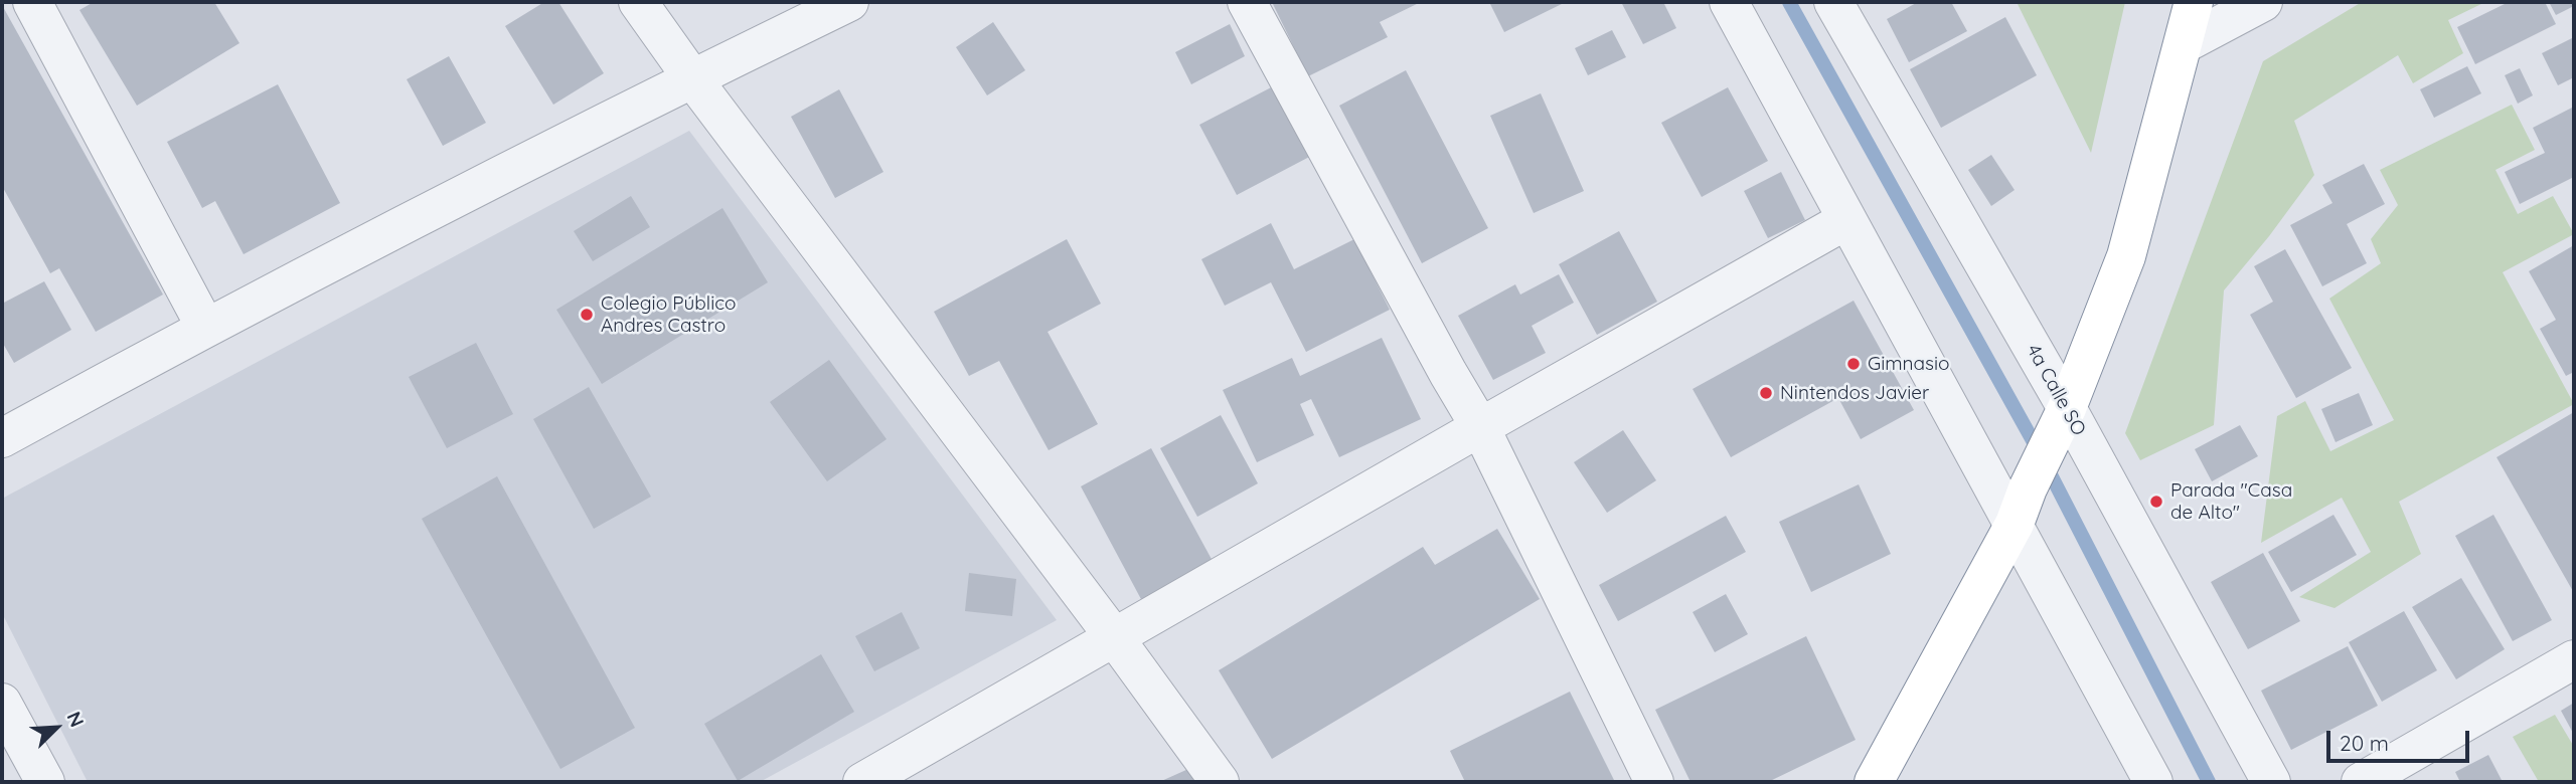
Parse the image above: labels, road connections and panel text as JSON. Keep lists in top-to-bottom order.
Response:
{
  "streets": {
    "street": ["4a Calle SO"]
  },
  "places": [
    "Colegio Público Andres Castro",
    "Gimnasio",
    "Nintendos Javier",
    "Parada \"Casa de Alto\""
  ],
  "scale_bar": "20 m",
  "north": "top right"
}
